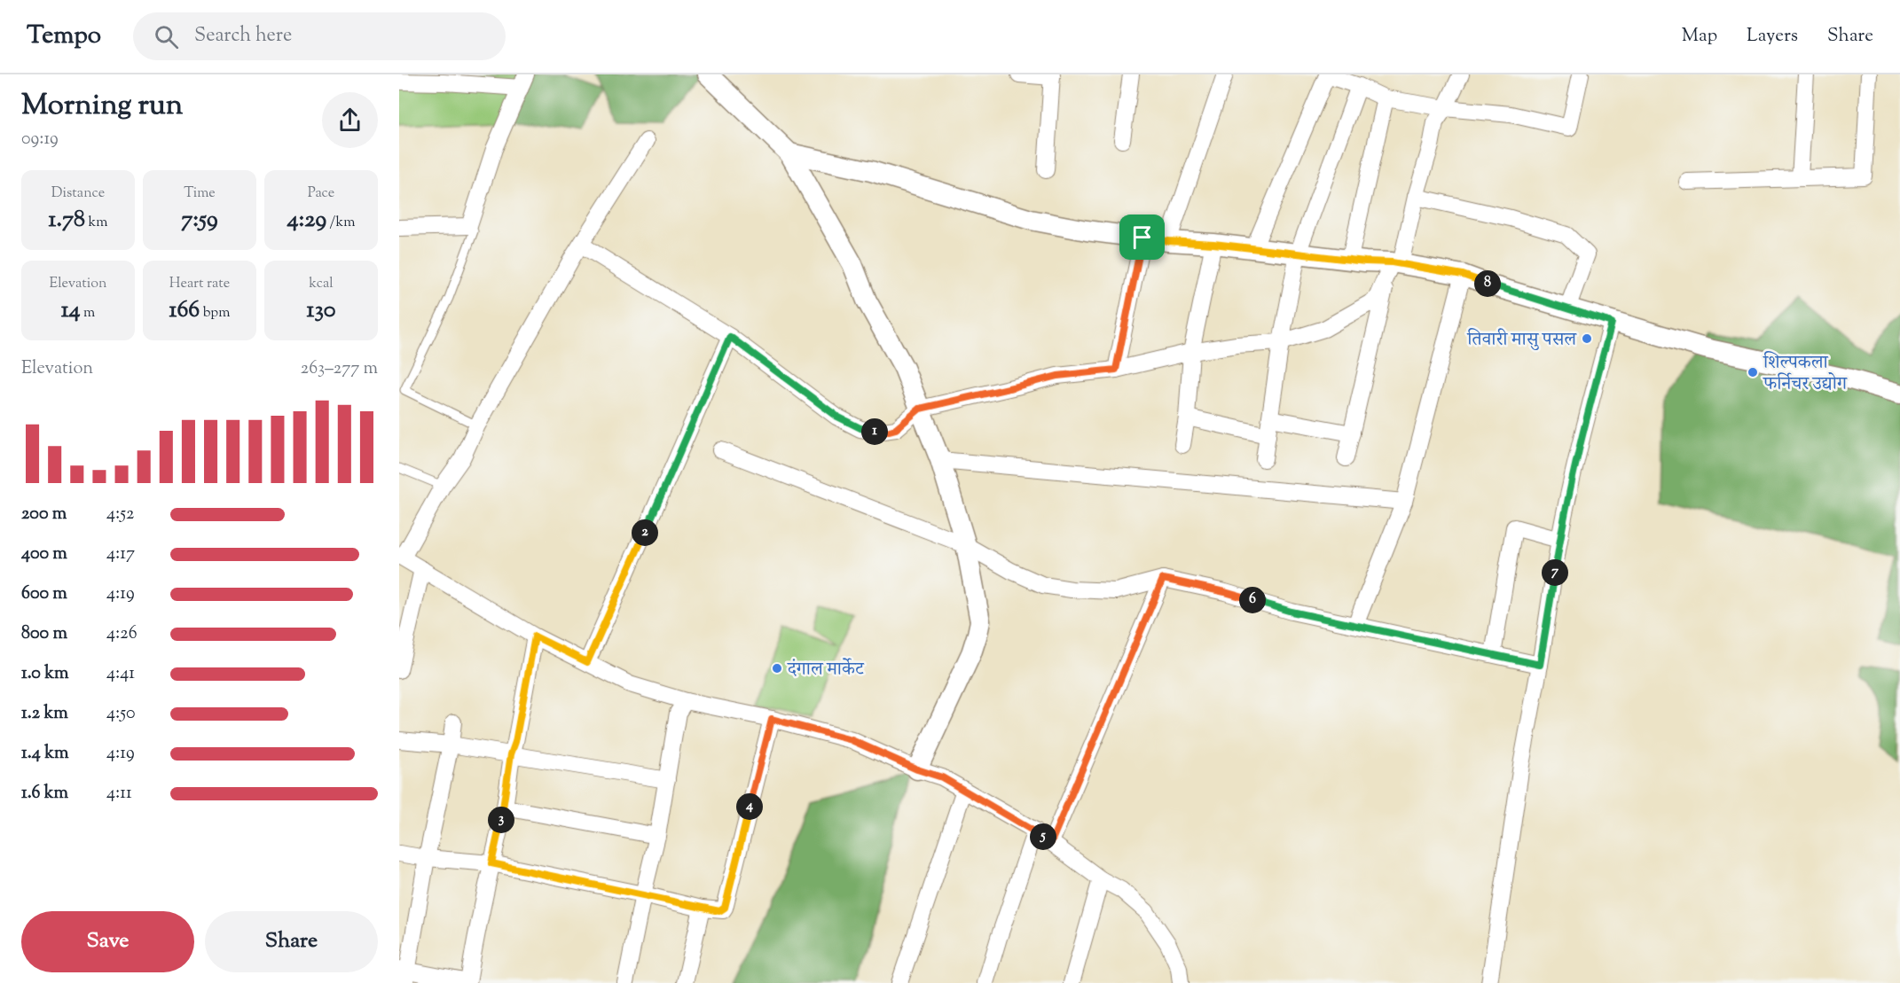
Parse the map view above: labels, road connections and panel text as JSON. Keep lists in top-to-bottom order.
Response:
{
  "places": ["तिवारी मासु पसल", "शिल्पकला फर्निचर उद्योग", "दंगाल मार्केट"],
  "page": {
    "header": "Tempo",
    "search": "Search here",
    "nav": ["Map", "Layers", "Share"],
    "heading": ["Morning run", "09:19"],
    "stats": [
      ["Distance", "1.78 km"],
      ["Time", "7:59"],
      ["Pace", "4:29 /km"],
      ["Elevation", "14 m"],
      ["Heart rate", "166 bpm"],
      ["kcal", "130"]
    ],
    "pins": [
      "8",
      "1",
      "2",
      "7",
      "6",
      "4",
      "3",
      "5"
    ],
    "chart": ["Elevation", "263–277 m"],
    "list": [
      {
        "name": "200 m",
        "note": "4:52"
      },
      {
        "name": "400 m",
        "note": "4:17"
      },
      {
        "name": "600 m",
        "note": "4:19"
      },
      {
        "name": "800 m",
        "note": "4:26"
      },
      {
        "name": "1.0 km",
        "note": "4:41"
      },
      {
        "name": "1.2 km",
        "note": "4:50"
      },
      {
        "name": "1.4 km",
        "note": "4:19"
      },
      {
        "name": "1.6 km",
        "note": "4:11"
      }
    ],
    "buttons": ["Save", "Share"]
  }
}
